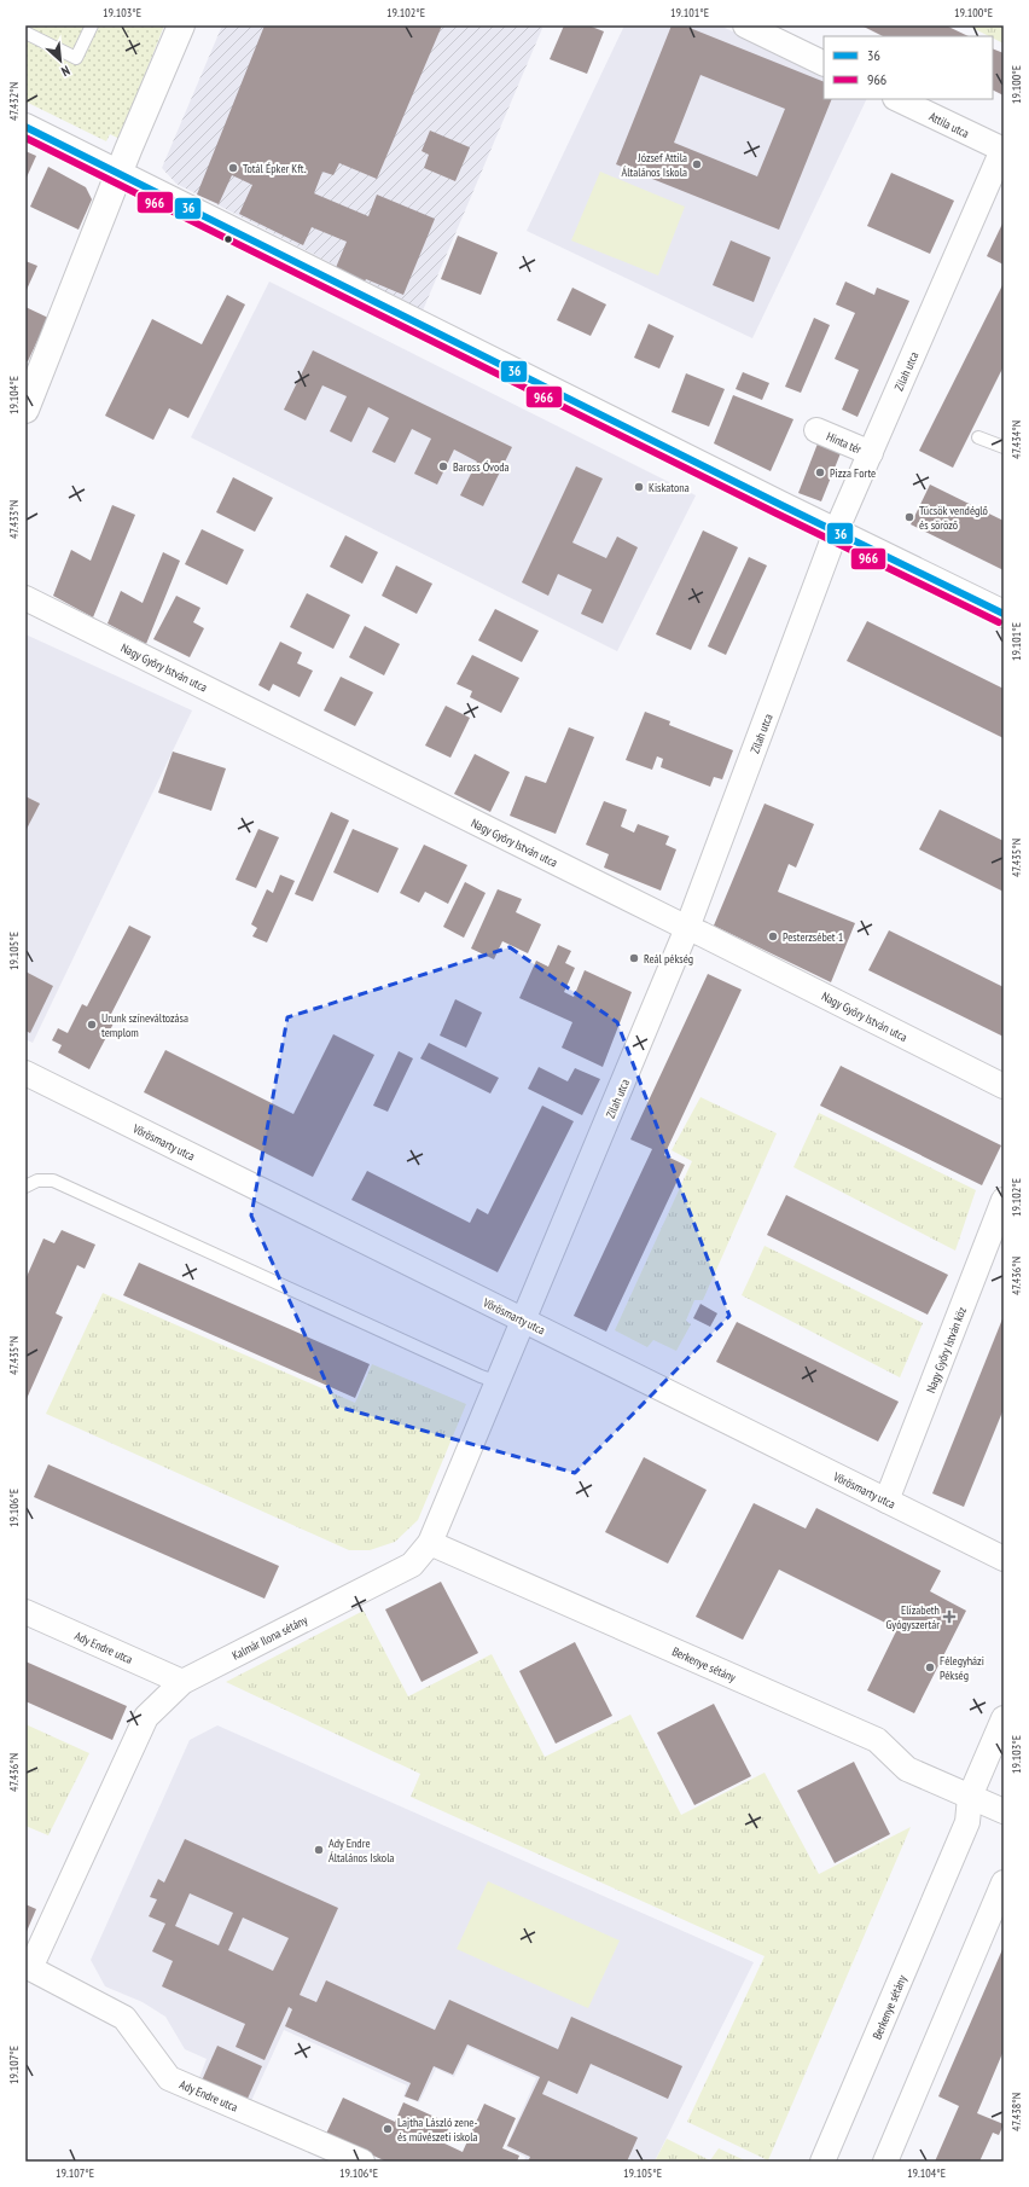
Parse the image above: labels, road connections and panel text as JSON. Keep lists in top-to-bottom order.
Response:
{
  "streets": {
    "street": [
      "Attila utca",
      "Zilah utca",
      "Hinta tér",
      "Nagy Győry István utca",
      "Vörösmarty utca",
      "Nagy Győry István köz",
      "Kalmár Ilona sétány",
      "Ady Endre utca",
      "Berkenye sétány"
    ]
  },
  "crossings": [
    ["Attila utca", "Zilah utca"],
    ["Zilah utca", "Hinta tér"],
    ["Zilah utca", "Nagy Győry István utca"],
    ["Zilah utca", "Vörösmarty utca"],
    ["Zilah utca", "Kalmár Ilona sétány"],
    ["Vörösmarty utca", "Nagy Győry István köz"],
    ["Vörösmarty utca", "Kalmár Ilona sétány"],
    ["Kalmár Ilona sétány", "Ady Endre utca"],
    ["Kalmár Ilona sétány", "Berkenye sétány"]
  ],
  "places": {
    "other": [
      "József Attila Általános Iskola",
      "Totál Épker Kft.",
      "Baross Óvoda",
      "Pizza Forte",
      "Kiskatona",
      "Tücsök vendéglő és söröző",
      "Pesterzsébet 1",
      "Reál pékség",
      "Urunk színeváltozása templom",
      "Félegyházi Pékség",
      "Ady Endre Általános Iskola",
      "Lajtha László zene- és művészeti iskola"
    ],
    "health": ["Elizabeth Gyógyszertár"]
  },
  "lines": ["transit line 36", "transit line 966"],
  "legend": ["36", "966"],
  "north": "bottom right",
  "coordinates": [
    "19.103°E",
    "19.102°E",
    "19.101°E",
    "19.100°E",
    "47.432°N",
    "19.104°E",
    "47.434°N",
    "47.433°N",
    "47.435°N",
    "19.105°E",
    "47.436°N",
    "19.106°E",
    "19.107°E",
    "47.438°N"
  ]
}
